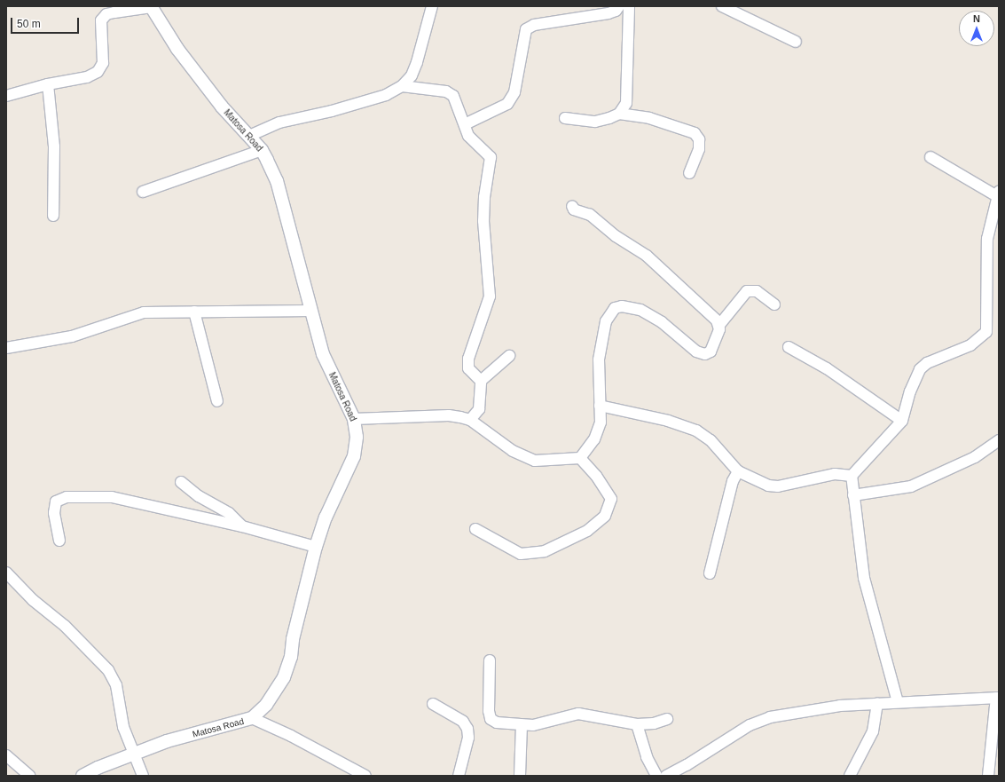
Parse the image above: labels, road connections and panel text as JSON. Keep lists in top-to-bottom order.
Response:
{
  "streets": {
    "street": ["Matosa Road"]
  },
  "scale_bar": "50 m",
  "north": "top"
}
